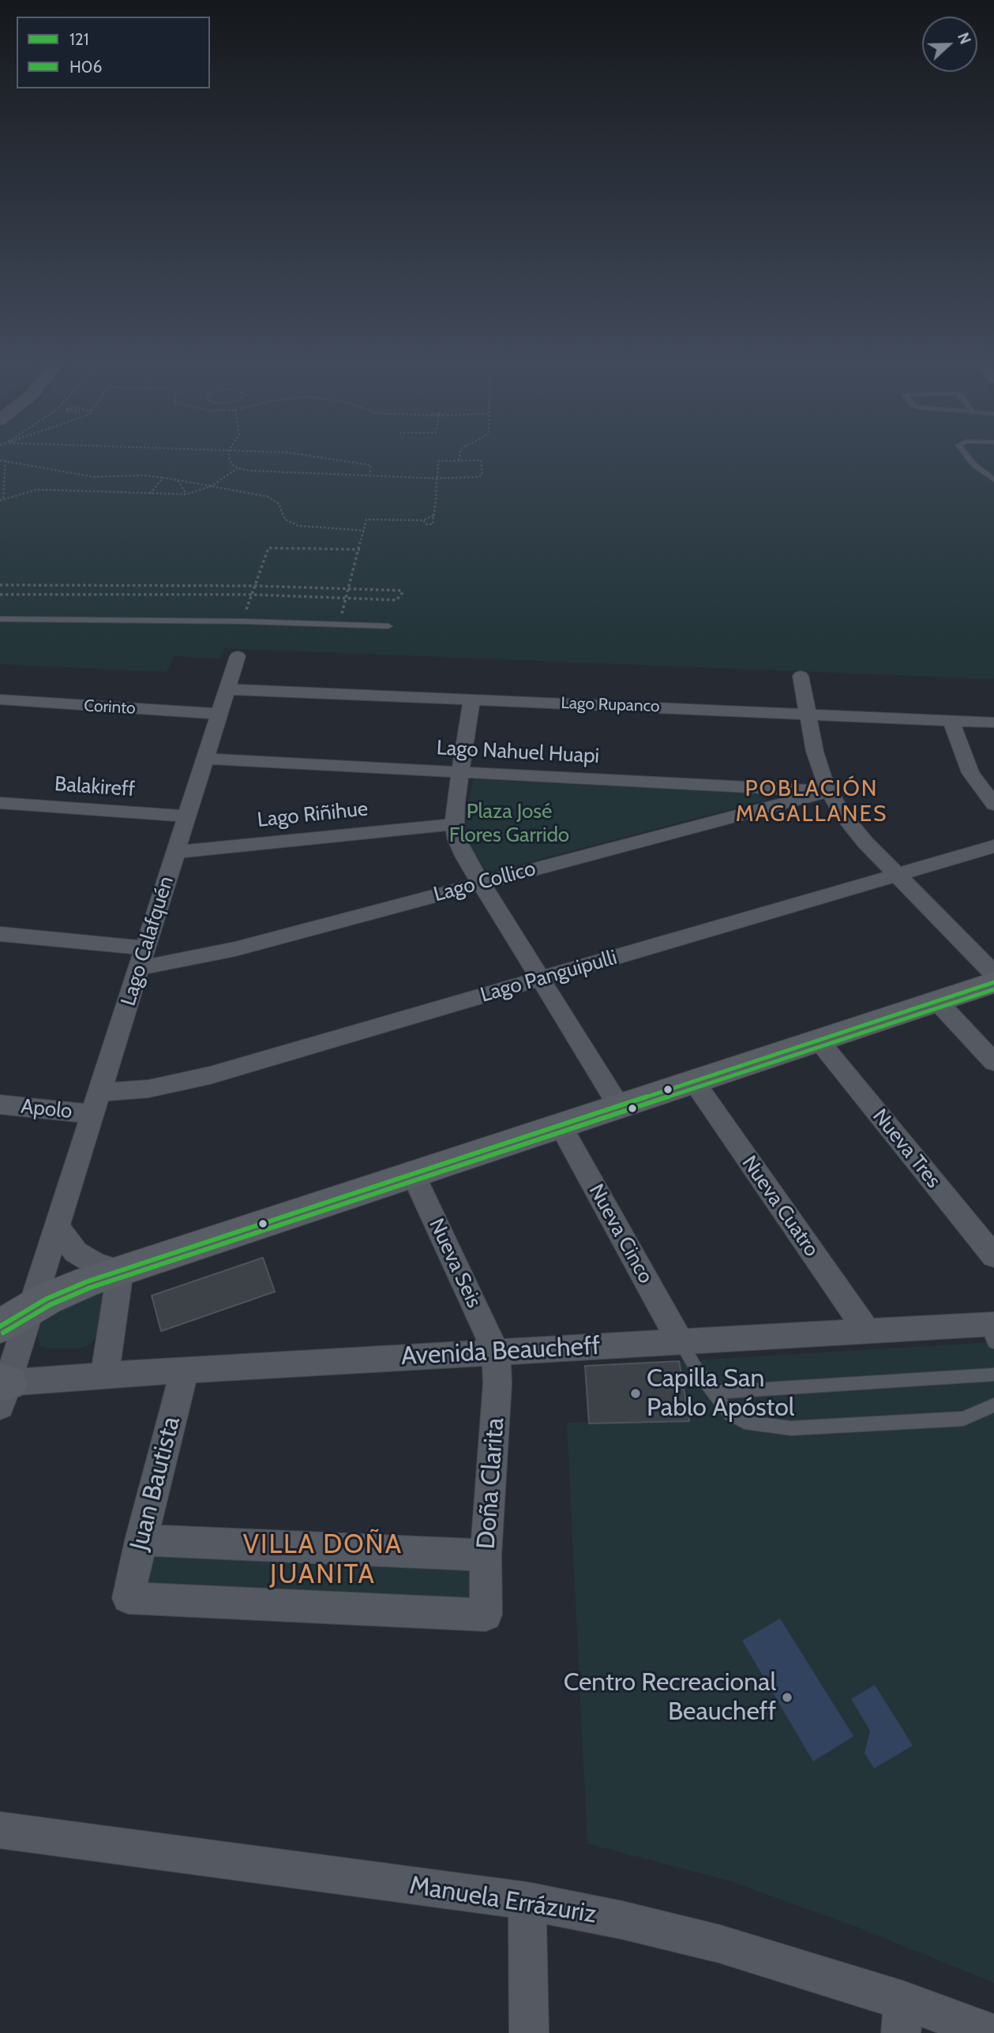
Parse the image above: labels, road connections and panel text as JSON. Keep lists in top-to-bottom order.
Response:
{
  "streets": {
    "street": [
      "Lago Rupanco",
      "Corinto",
      "Lago Nahuel Huapi",
      "Balakireff",
      "Lago Riñihue",
      "Lago Collico",
      "Lago Calafquén",
      "Lago Panguipulli",
      "Apolo",
      "Nueva Tres",
      "Nueva Cuatro",
      "Nueva Cinco",
      "Nueva Seis",
      "Avenida Beaucheff",
      "Juan Bautista",
      "Doña Clarita",
      "Manuela Errázuriz"
    ]
  },
  "crossings": [
    ["Lago Rupanco", "Lago Calafquén"],
    ["Corinto", "Lago Calafquén"],
    ["Lago Nahuel Huapi", "Lago Collico"],
    ["Lago Nahuel Huapi", "Lago Calafquén"],
    ["Balakireff", "Lago Calafquén"],
    ["Lago Riñihue", "Lago Calafquén"],
    ["Lago Collico", "Lago Calafquén"],
    ["Lago Calafquén", "Lago Panguipulli"],
    ["Lago Calafquén", "Apolo"],
    ["Lago Calafquén", "Avenida Beaucheff"],
    ["Lago Panguipulli", "Apolo"],
    ["Nueva Cuatro", "Avenida Beaucheff"],
    ["Nueva Cinco", "Avenida Beaucheff"],
    ["Nueva Seis", "Avenida Beaucheff"],
    ["Nueva Seis", "Doña Clarita"],
    ["Avenida Beaucheff", "Juan Bautista"],
    ["Avenida Beaucheff", "Doña Clarita"],
    ["Juan Bautista", "Doña Clarita"]
  ],
  "districts": ["POBLACIÓN MAGALLANES", "VILLA DOÑA JUANITA"],
  "parks": ["Plaza José Flores Garrido"],
  "places": ["Capilla San Pablo Apóstol", "Centro Recreacional Beaucheff"],
  "lines": ["transit line 121", "transit line H06"],
  "legend": ["121", "H06"],
  "north": "right"
}
